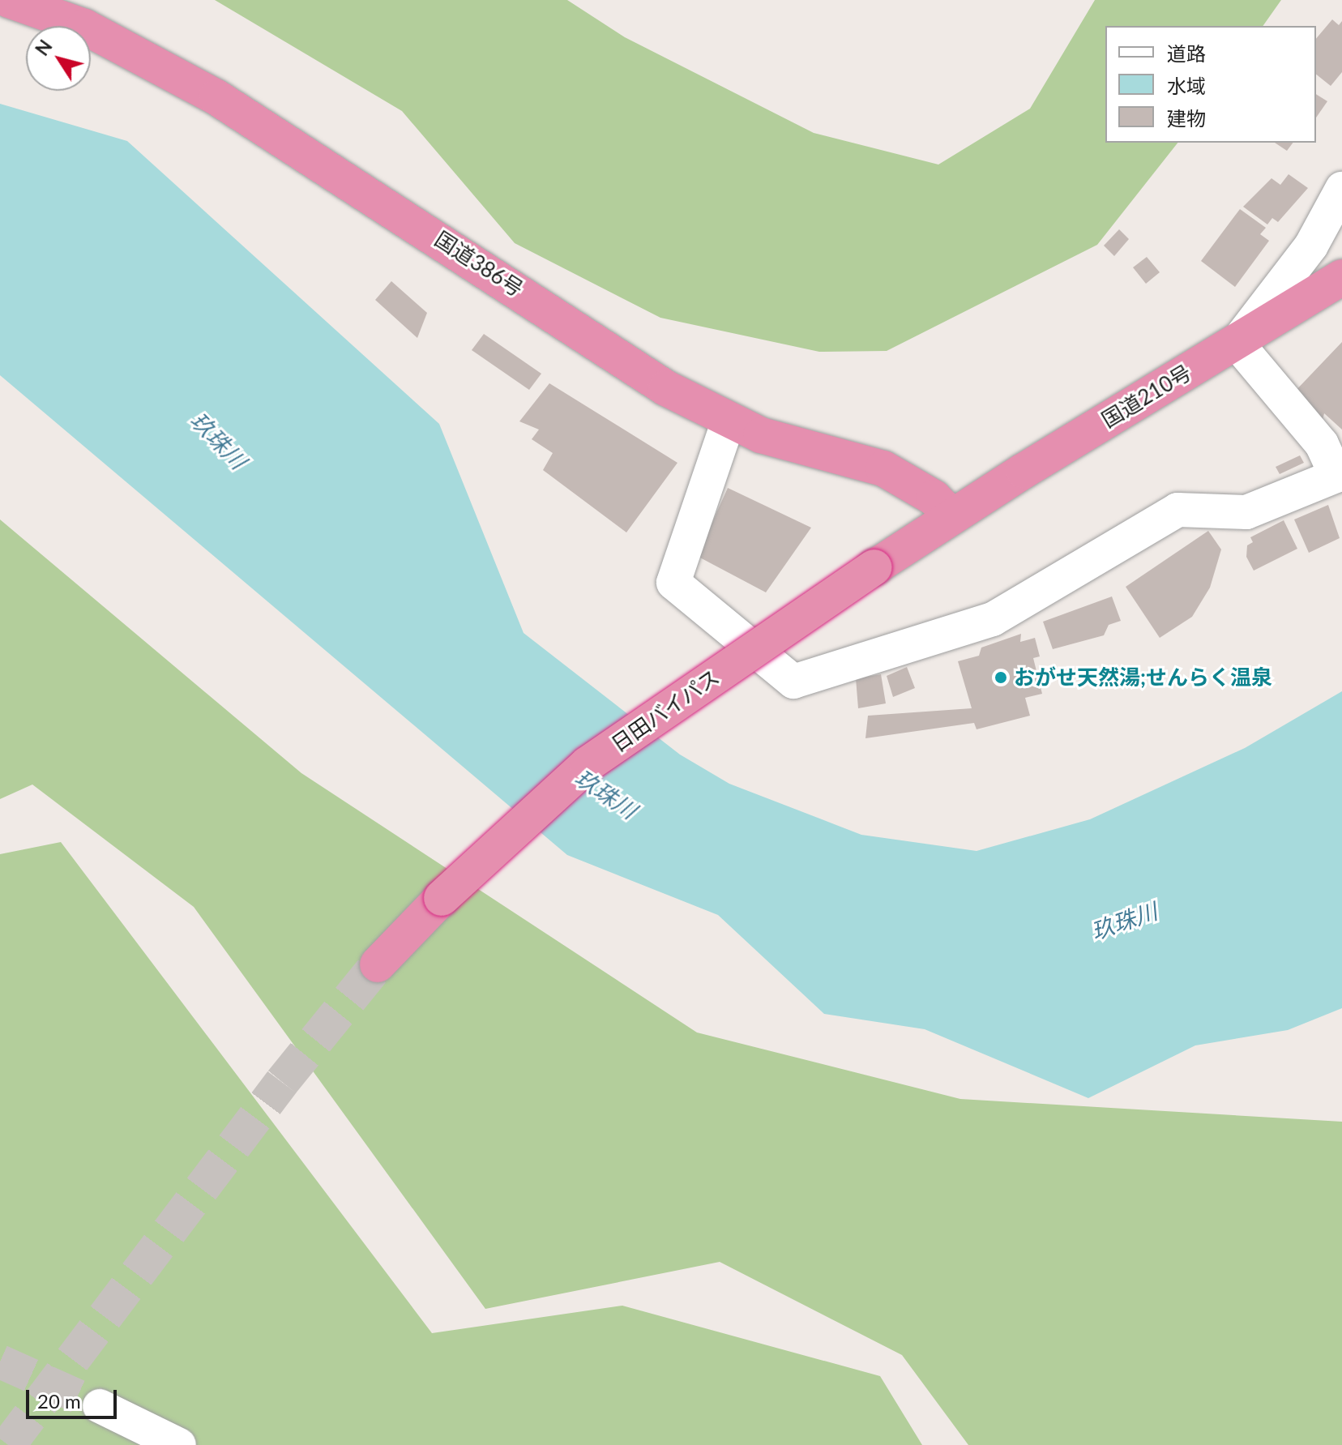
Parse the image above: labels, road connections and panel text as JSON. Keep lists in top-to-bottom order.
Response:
{
  "streets": {
    "highway": ["国道386号", "国道210号", "日田バイパス"]
  },
  "crossings": [
    ["国道386号", "国道210号"],
    ["国道386号", "日田バイパス"],
    ["国道210号", "日田バイパス"]
  ],
  "water": ["玖珠川"],
  "places": ["おがせ天然湯;せんらく温泉"],
  "legend": ["道路", "水域", "建物"],
  "scale_bar": "20 m",
  "north": "top left"
}
